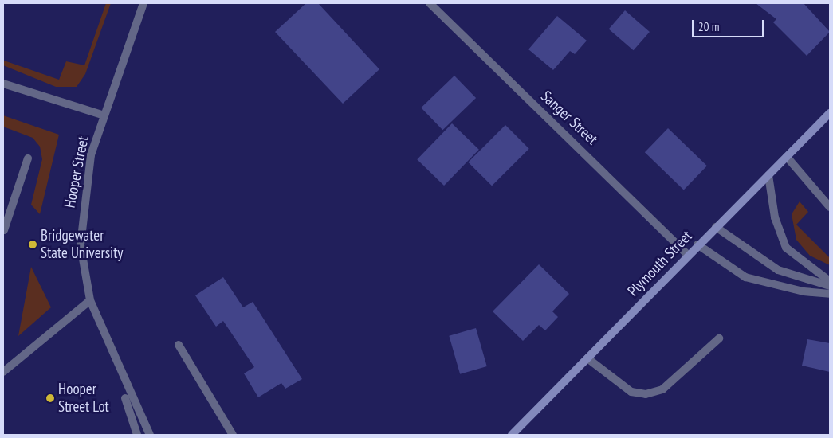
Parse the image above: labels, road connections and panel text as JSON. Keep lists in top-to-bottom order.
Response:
{
  "streets": {
    "main road": ["Plymouth Street"],
    "street": ["Sanger Street", "Hooper Street"]
  },
  "crossings": [
    ["Sanger Street", "Plymouth Street"]
  ],
  "places": ["Bridgewater State University", "Hooper Street Lot"],
  "scale_bar": "20 m"
}
